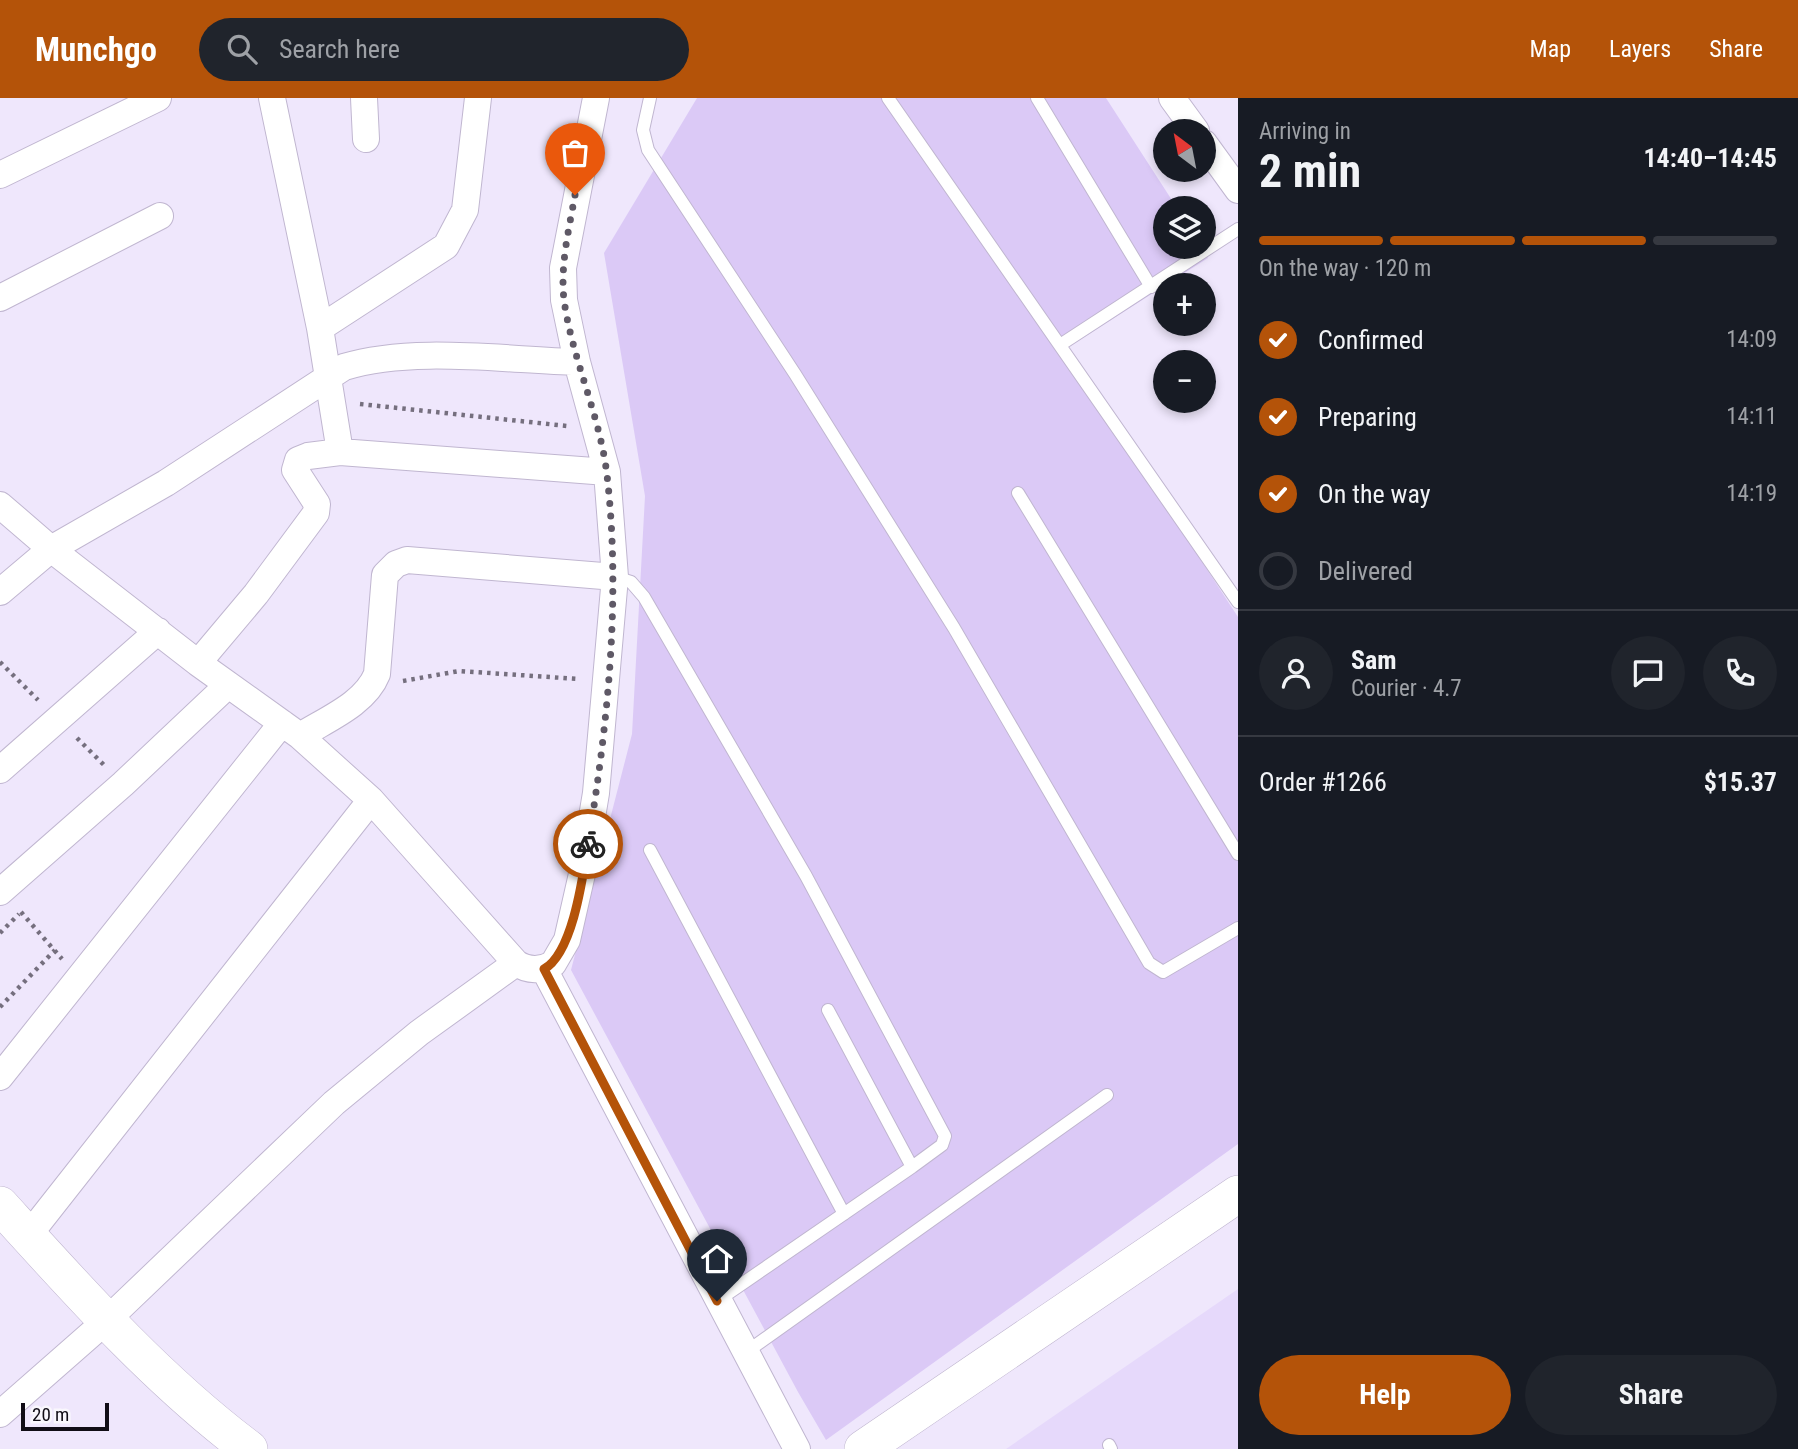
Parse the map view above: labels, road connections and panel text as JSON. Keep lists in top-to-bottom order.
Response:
{
  "scale_bar": "20 m",
  "north": "top left",
  "page": {
    "header": "Munchgo",
    "search": "Search here",
    "nav": ["Map", "Layers", "Share"],
    "heading": ["2 min", "Arriving in", "14:40–14:45"],
    "panel": [
      "Sam",
      "Courier · 4.7",
      "Order #1266",
      "$15.37"
    ],
    "map_buttons": ["+", "−"],
    "bar": "On the way · 120 m",
    "list": [
      ["Confirmed", "14:09"],
      ["Preparing", "14:11"],
      ["On the way", "14:19"],
      "Delivered"
    ],
    "buttons": ["Help", "Share"],
    "scale": "20 m"
  }
}
